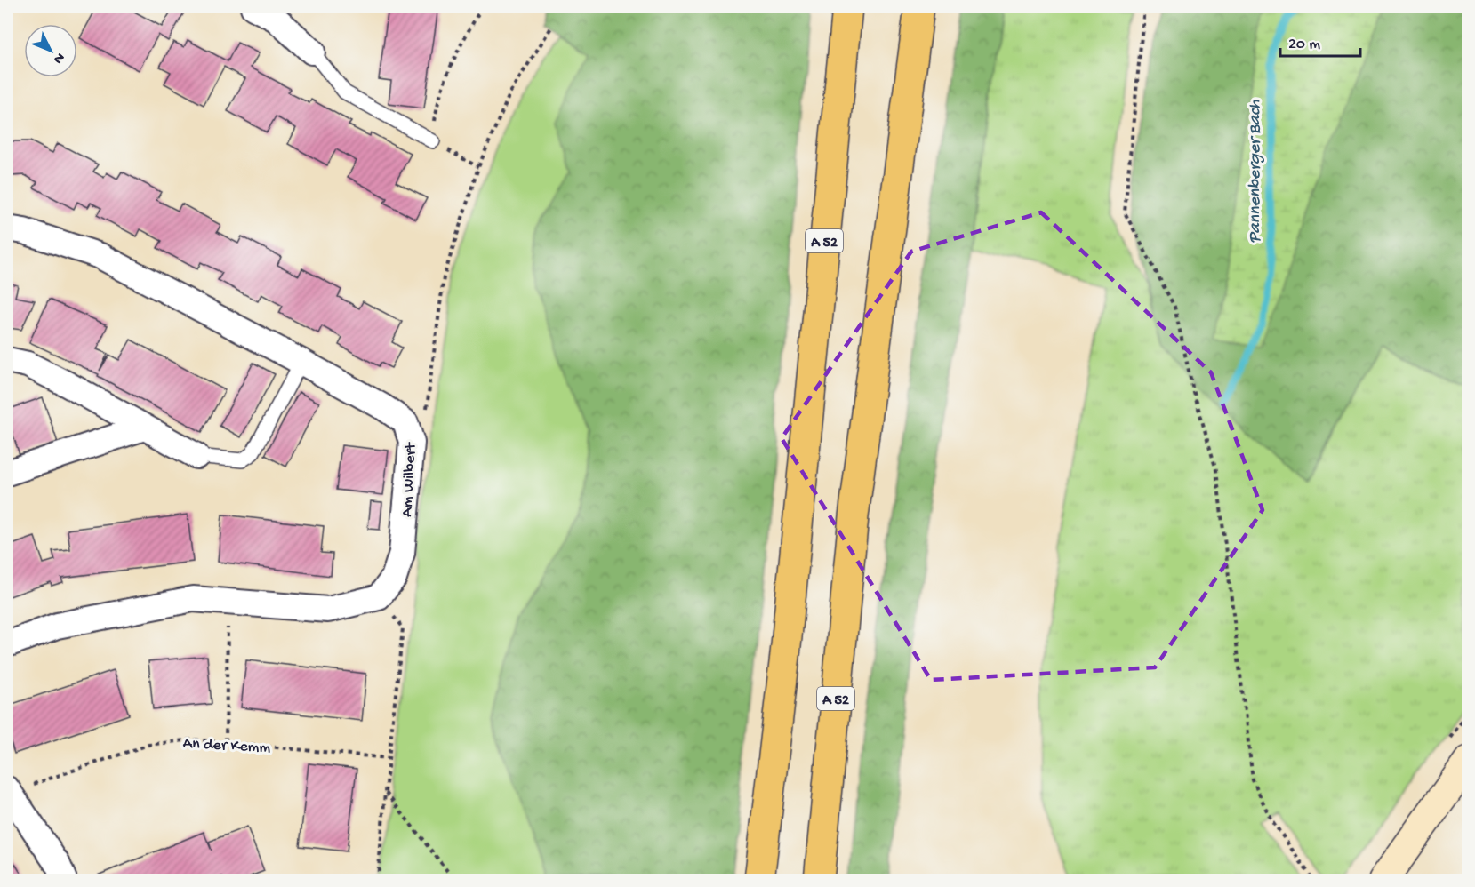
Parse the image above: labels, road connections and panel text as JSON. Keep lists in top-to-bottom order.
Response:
{
  "streets": {
    "highway": ["A 52"],
    "street": ["Am Wilbert"],
    "path": ["An der Kemm"]
  },
  "water": ["Pannenberger Bach"],
  "scale_bar": "20 m",
  "north": "bottom right"
}
